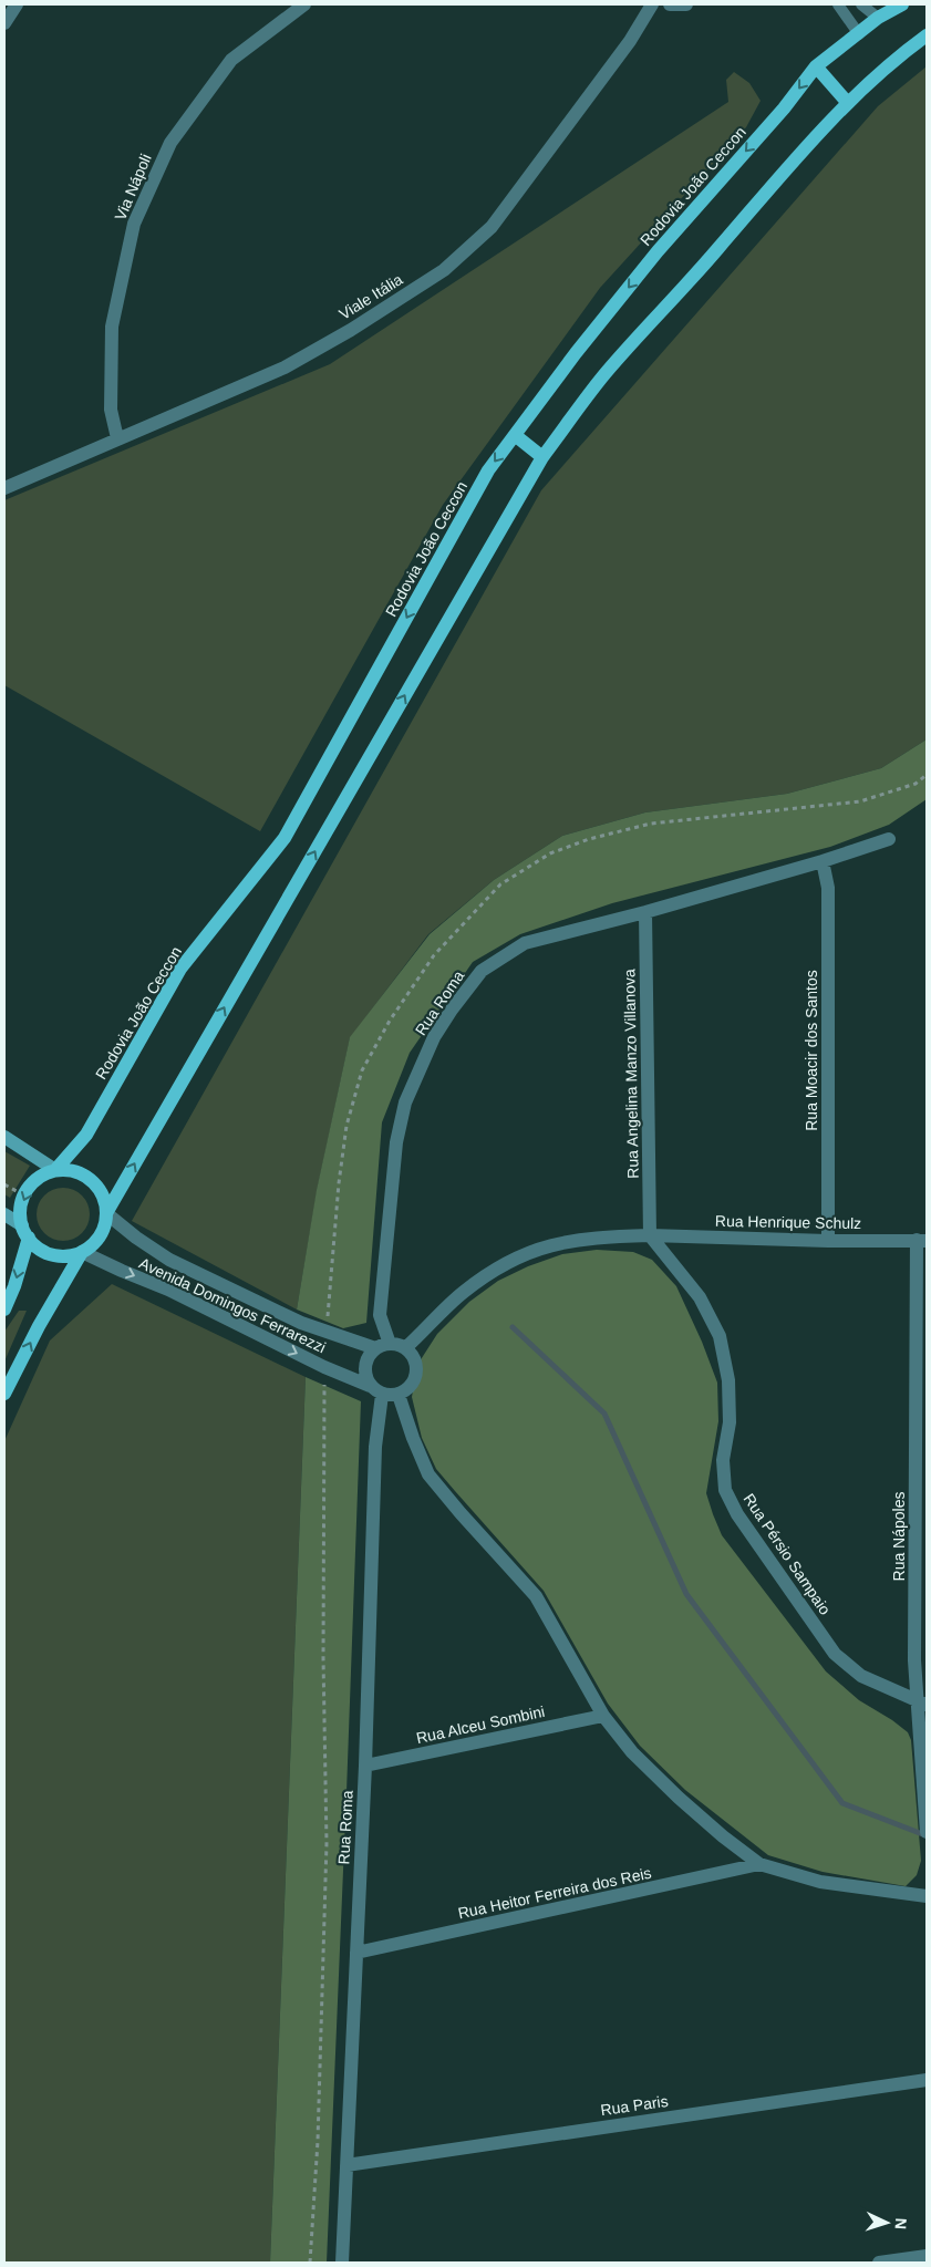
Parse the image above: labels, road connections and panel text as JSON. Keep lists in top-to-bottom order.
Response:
{
  "streets": {
    "main road": ["Rodovia João Ceccon"],
    "street": [
      "Via Nápoli",
      "Viale Itália",
      "Rua Roma",
      "Rua Moacir dos Santos",
      "Rua Angelina Manzo Villanova",
      "Rua Henrique Schulz",
      "Avenida Domingos Ferrarezzi",
      "Rua Nápoles",
      "Rua Pérsio Sampaio",
      "Rua Alceu Sombini",
      "Rua Heitor Ferreira dos Reis",
      "Rua Paris"
    ]
  },
  "crossings": [
    ["Rodovia João Ceccon", "Avenida Domingos Ferrarezzi"],
    ["Via Nápoli", "Viale Itália"],
    ["Rua Roma", "Rua Moacir dos Santos"],
    ["Rua Roma", "Rua Angelina Manzo Villanova"],
    ["Rua Roma", "Avenida Domingos Ferrarezzi"],
    ["Rua Roma", "Rua Alceu Sombini"],
    ["Rua Roma", "Rua Heitor Ferreira dos Reis"],
    ["Rua Roma", "Rua Paris"],
    ["Rua Moacir dos Santos", "Rua Henrique Schulz"],
    ["Rua Angelina Manzo Villanova", "Rua Henrique Schulz"],
    ["Rua Angelina Manzo Villanova", "Rua Pérsio Sampaio"],
    ["Rua Henrique Schulz", "Rua Nápoles"],
    ["Rua Henrique Schulz", "Rua Pérsio Sampaio"],
    ["Rua Nápoles", "Rua Pérsio Sampaio"]
  ],
  "north": "right"
}
